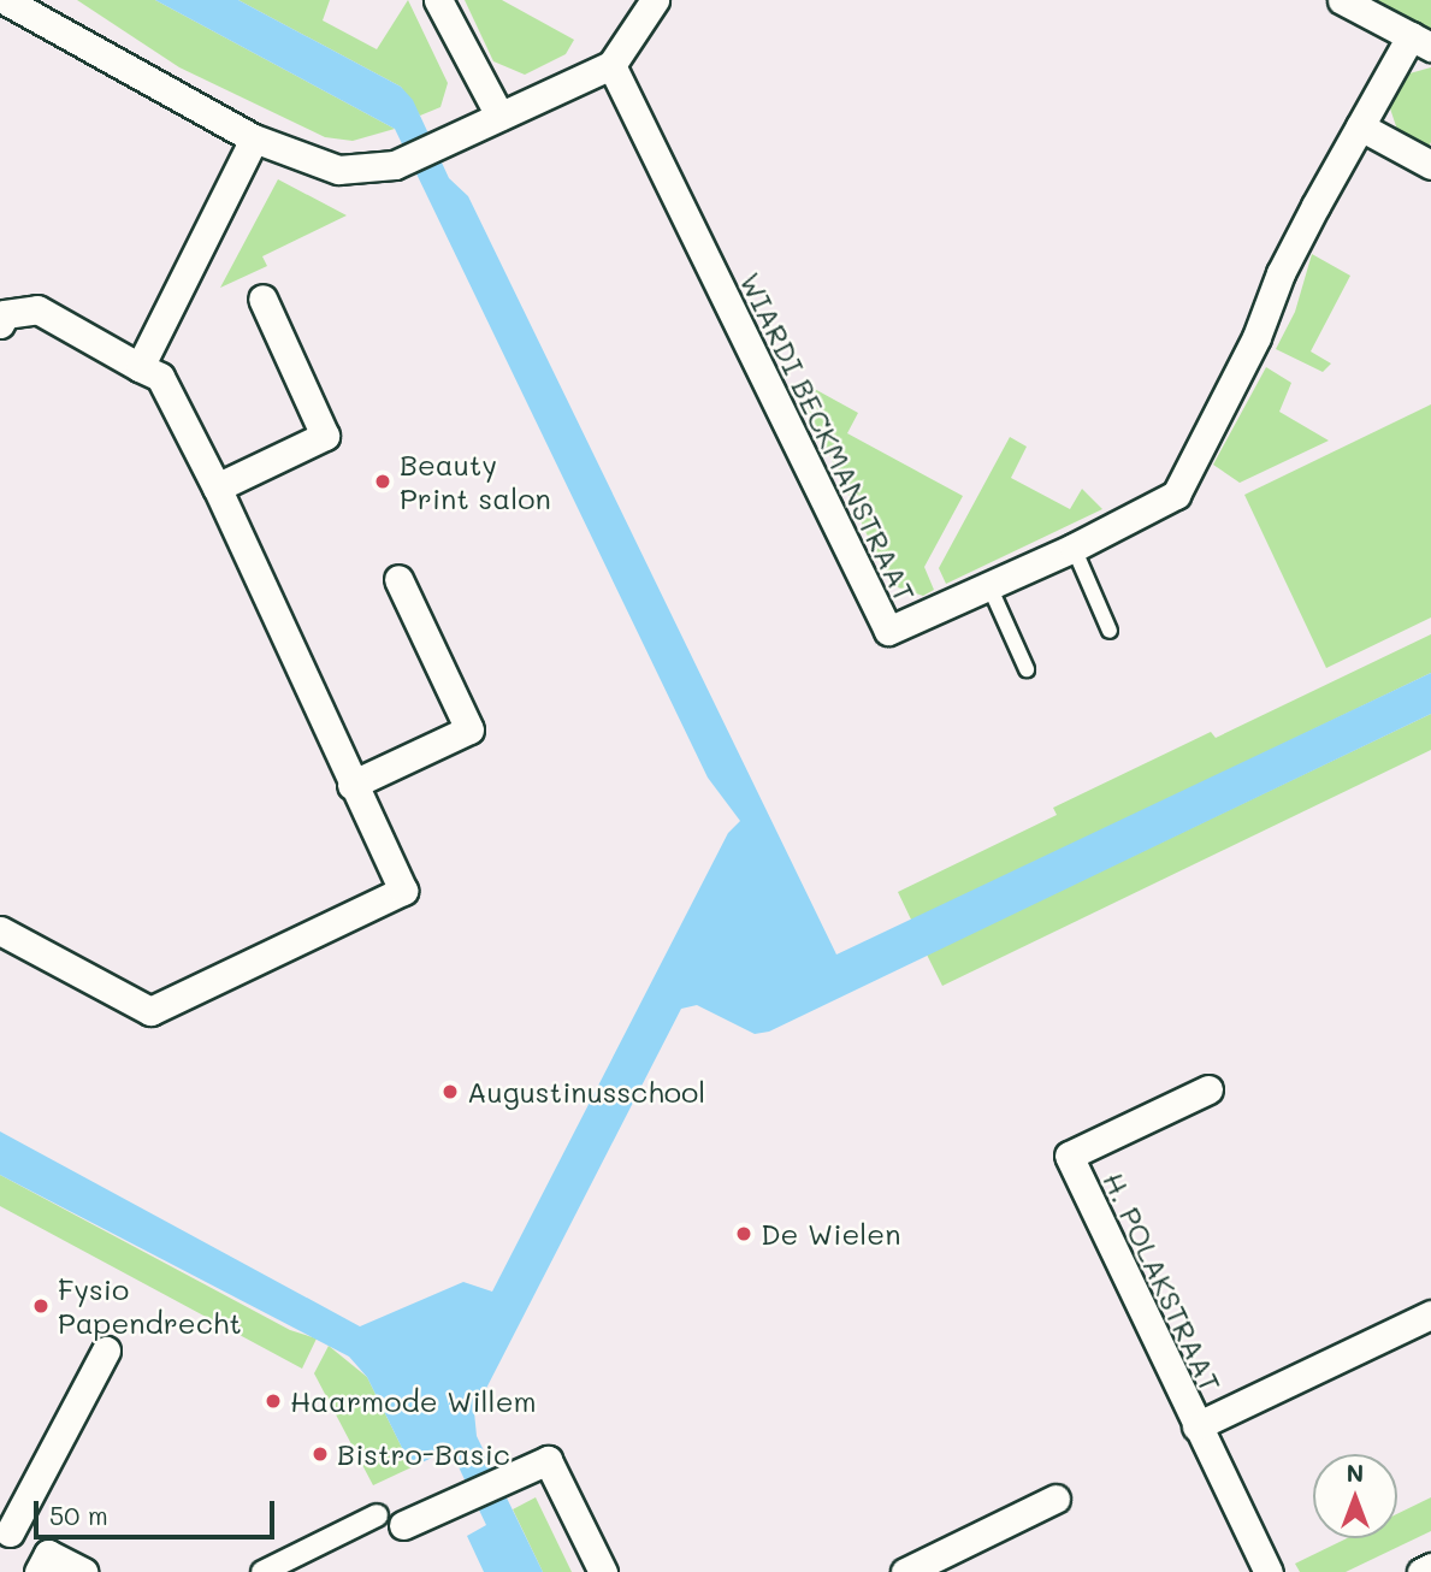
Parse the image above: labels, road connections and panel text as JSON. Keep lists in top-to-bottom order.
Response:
{
  "streets": {
    "street": ["WIARDI BECKMANSTRAAT", "H. POLAKSTRAAT"]
  },
  "places": [
    "Beauty Print salon",
    "Augustinusschool",
    "De Wielen",
    "Fysio Papendrecht",
    "Haarmode Willem",
    "Bistro-Basic"
  ],
  "scale_bar": "50 m",
  "north": "top"
}
